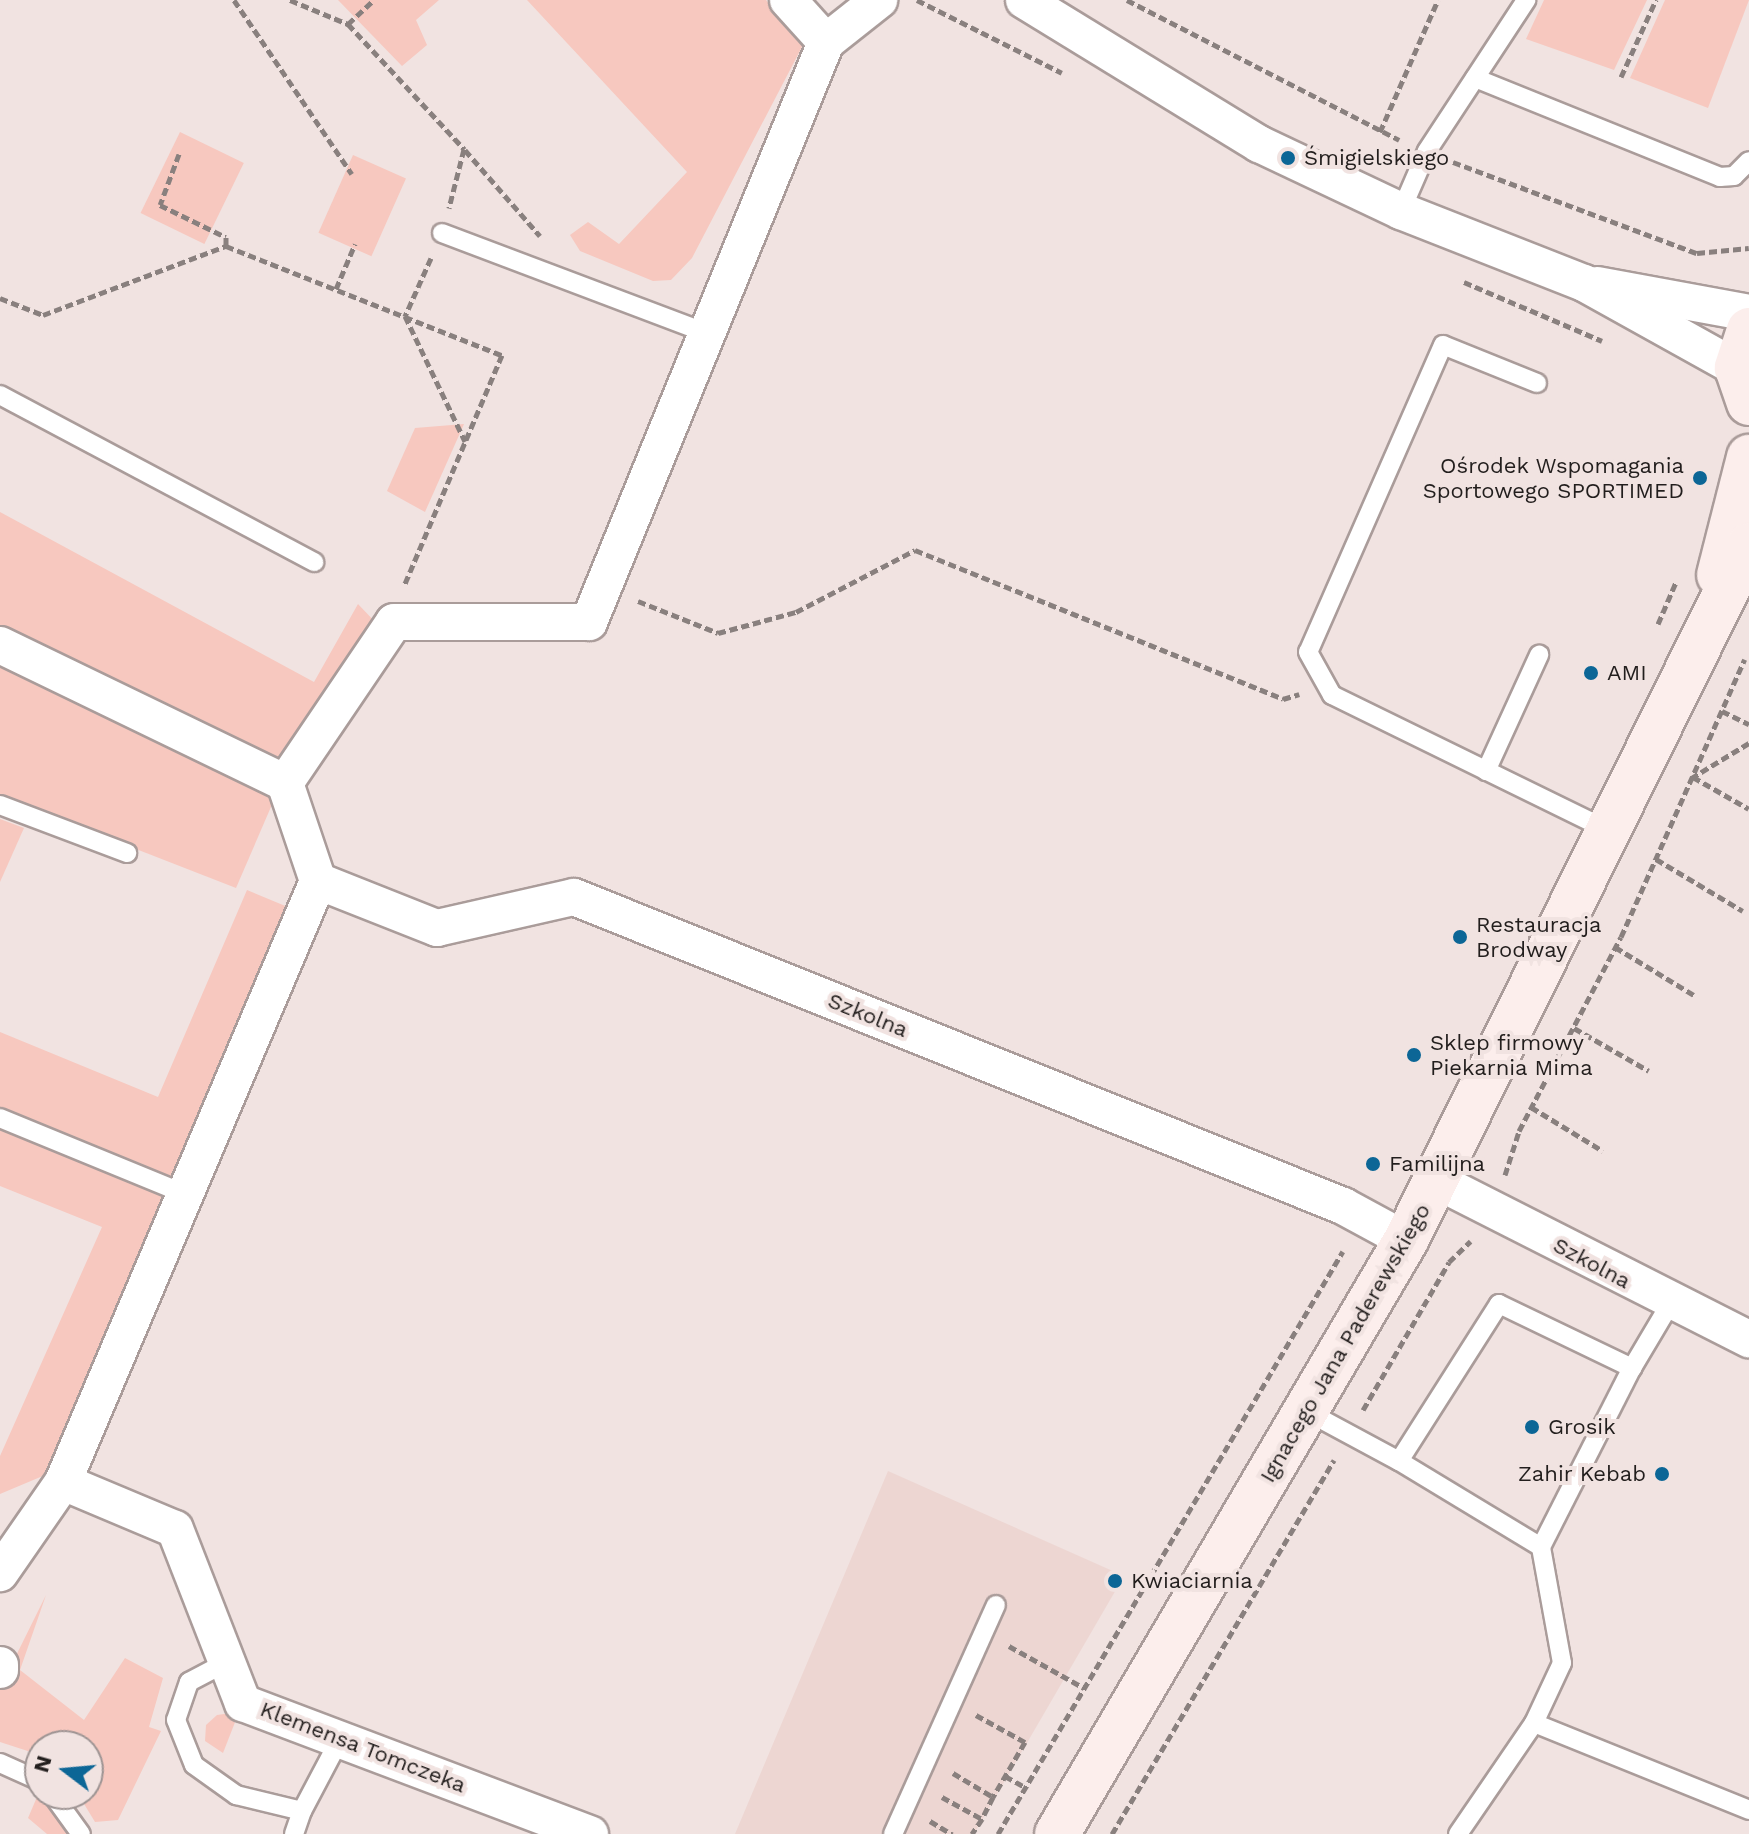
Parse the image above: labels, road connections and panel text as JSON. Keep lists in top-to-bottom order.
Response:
{
  "streets": {
    "street": ["Szkolna", "Ignacego Jana Paderewskiego", "Klemensa Tomczeka"]
  },
  "crossings": [
    ["Szkolna", "Ignacego Jana Paderewskiego"]
  ],
  "places": [
    "Śmigielskiego",
    "Ośrodek Wspomagania Sportowego SPORTIMED",
    "AMI",
    "Restauracja Brodway",
    "Sklep firmowy Piekarnia Mima",
    "Familijna",
    "Grosik",
    "Zahir Kebab",
    "Kwiaciarnia"
  ],
  "north": "left"
}
